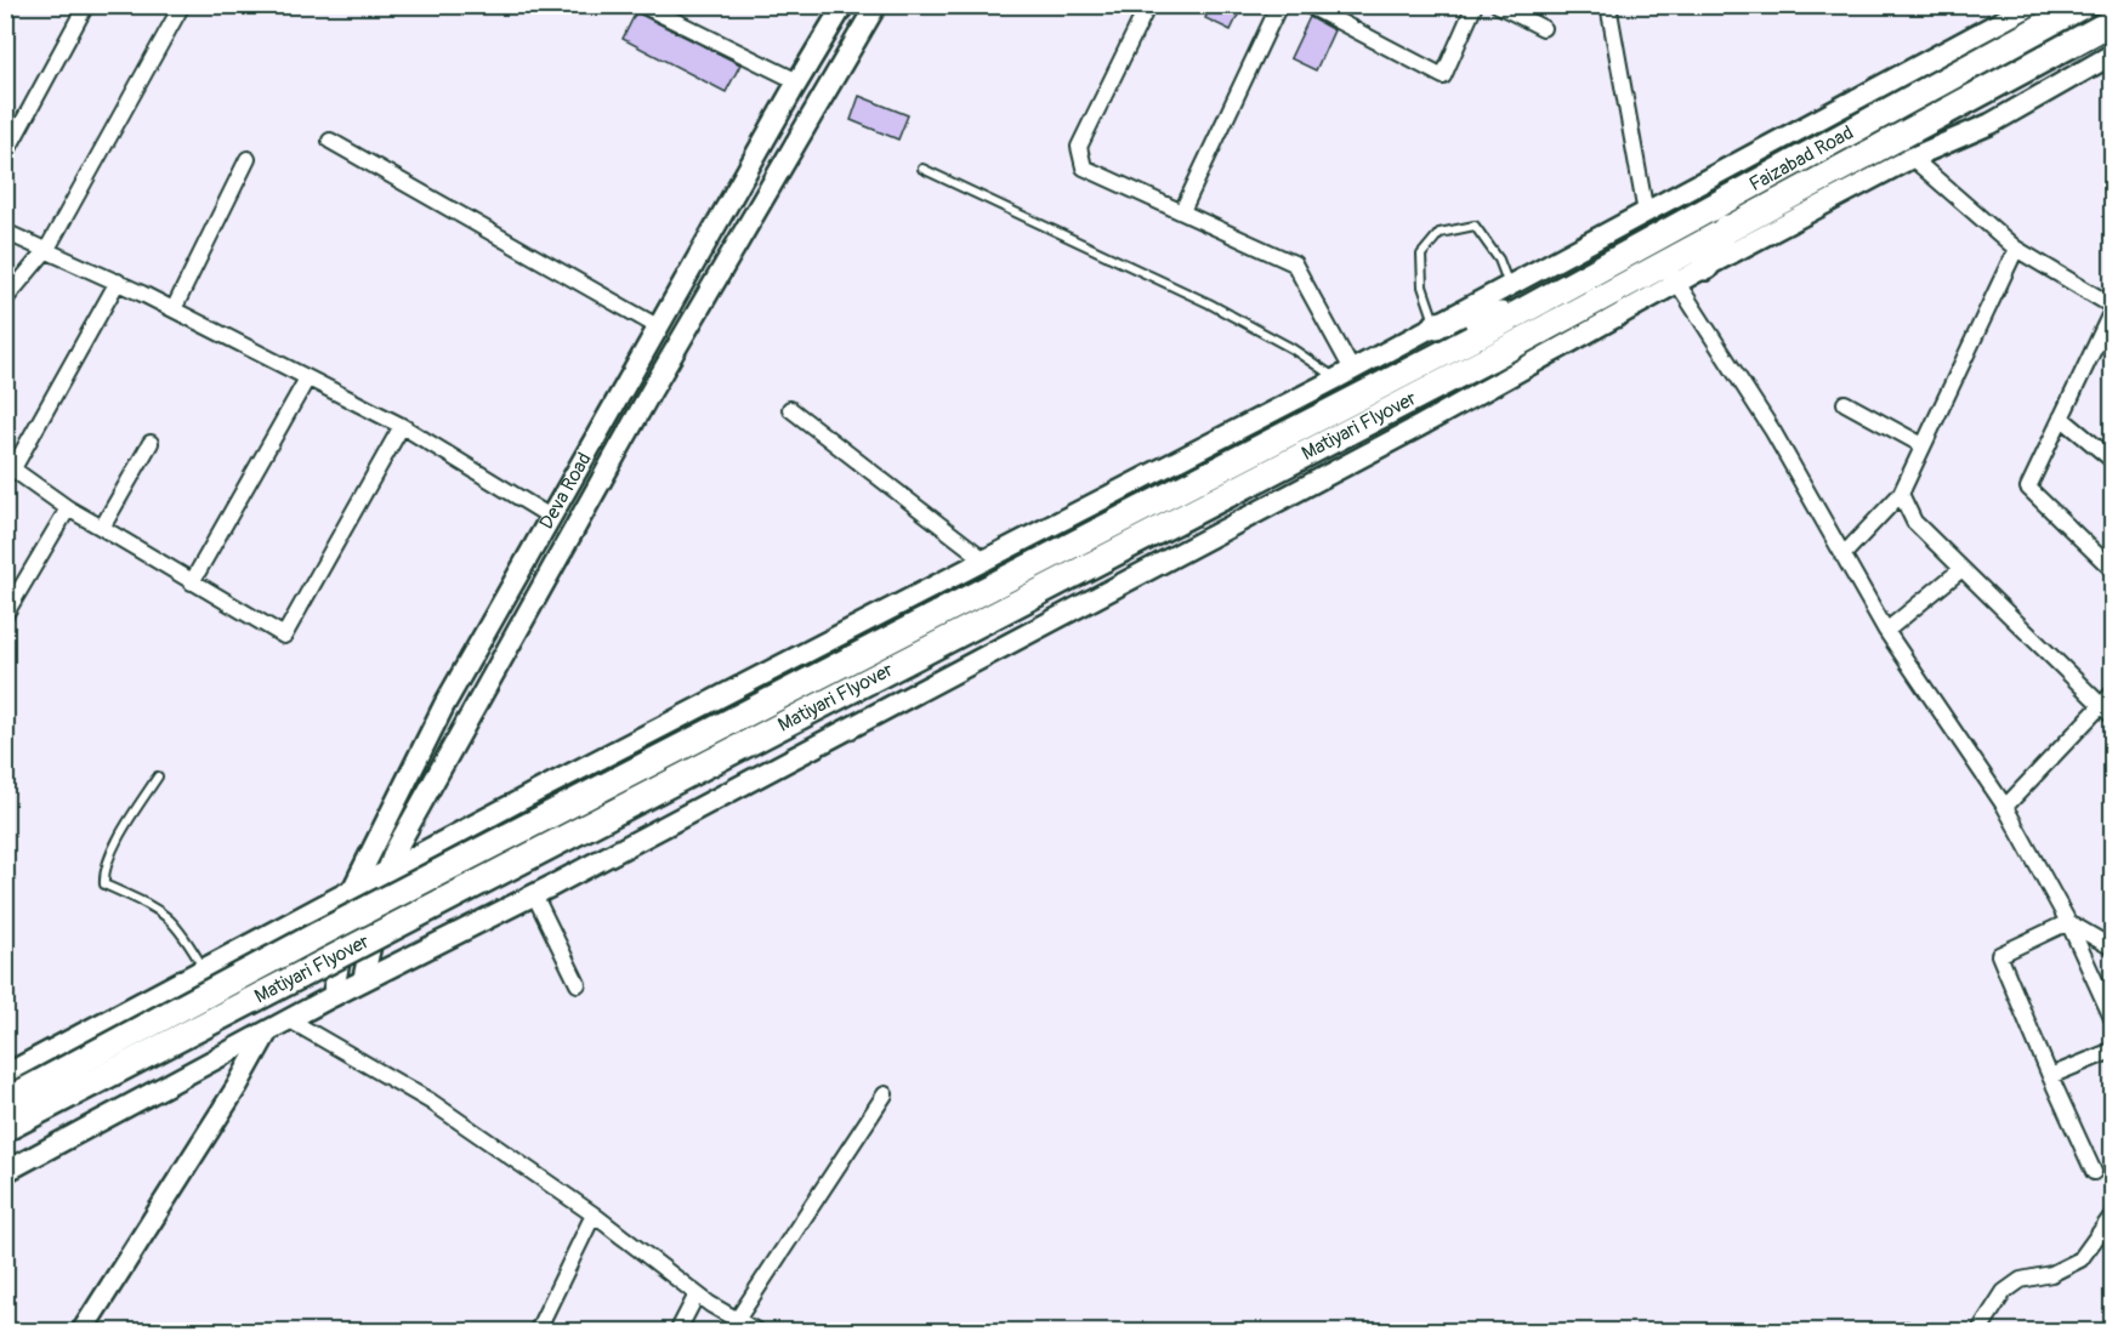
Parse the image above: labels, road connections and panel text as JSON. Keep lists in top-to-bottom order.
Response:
{
  "streets": {
    "highway": ["Faizabad Road", "Matiyari Flyover"],
    "street": ["Deva Road"]
  },
  "crossings": [
    ["Faizabad Road", "Matiyari Flyover"]
  ]
}
